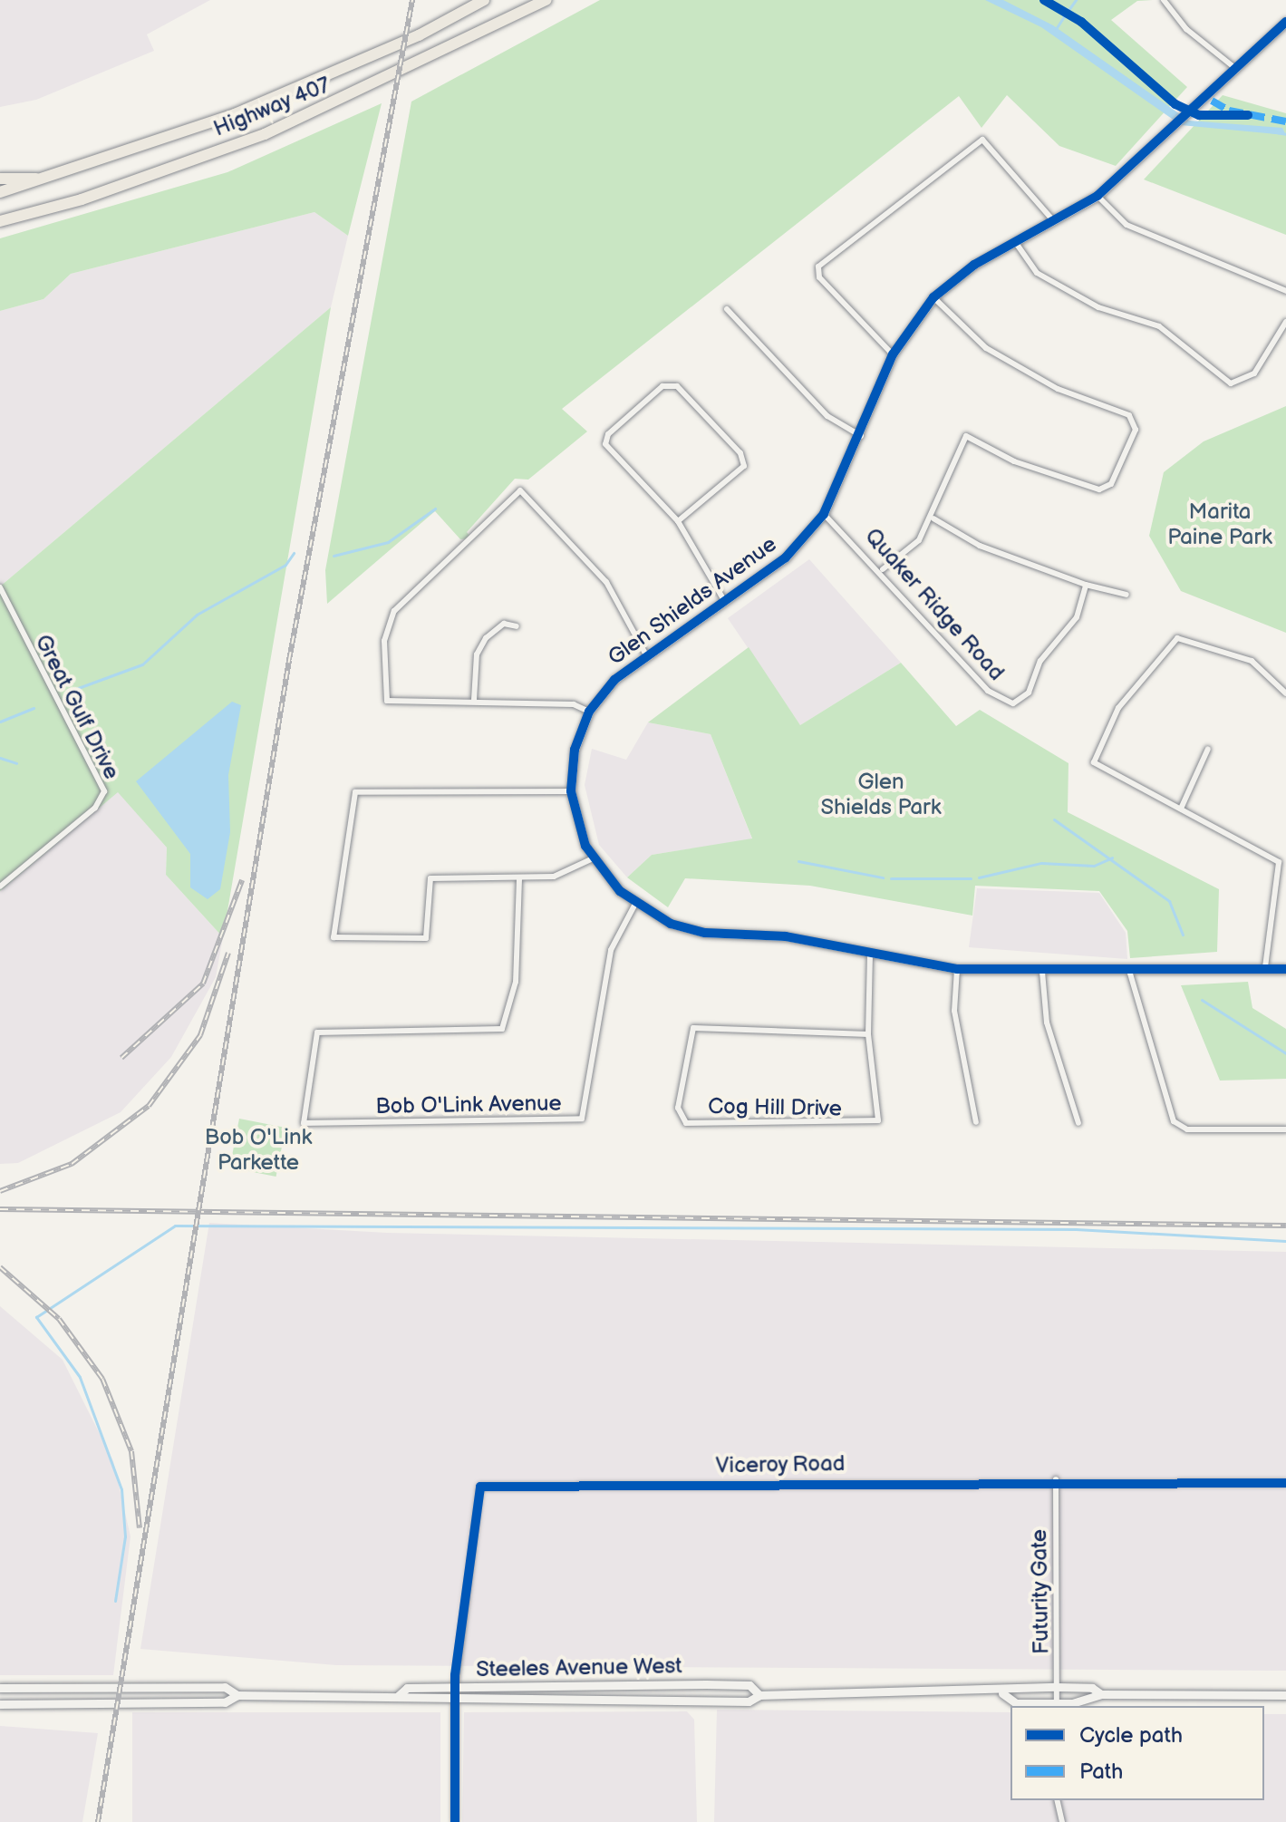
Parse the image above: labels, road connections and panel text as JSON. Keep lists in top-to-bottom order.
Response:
{
  "streets": {
    "highway": ["Highway 407"],
    "main road": ["Glen Shields Avenue", "Steeles Avenue West"],
    "street": [
      "Quaker Ridge Road",
      "Great Gulf Drive",
      "Bob O'Link Avenue",
      "Cog Hill Drive",
      "Viceroy Road",
      "Futurity Gate"
    ]
  },
  "crossings": [
    ["Glen Shields Avenue", "Quaker Ridge Road"],
    ["Glen Shields Avenue", "Bob O'Link Avenue"],
    ["Glen Shields Avenue", "Cog Hill Drive"],
    ["Viceroy Road", "Futurity Gate"],
    ["Viceroy Road", "Steeles Avenue West"],
    ["Futurity Gate", "Steeles Avenue West"]
  ],
  "parks": ["Marita Paine Park", "Glen Shields Park", "Bob O'Link Parkette"],
  "legend": ["Cycle path", "Path"]
}
